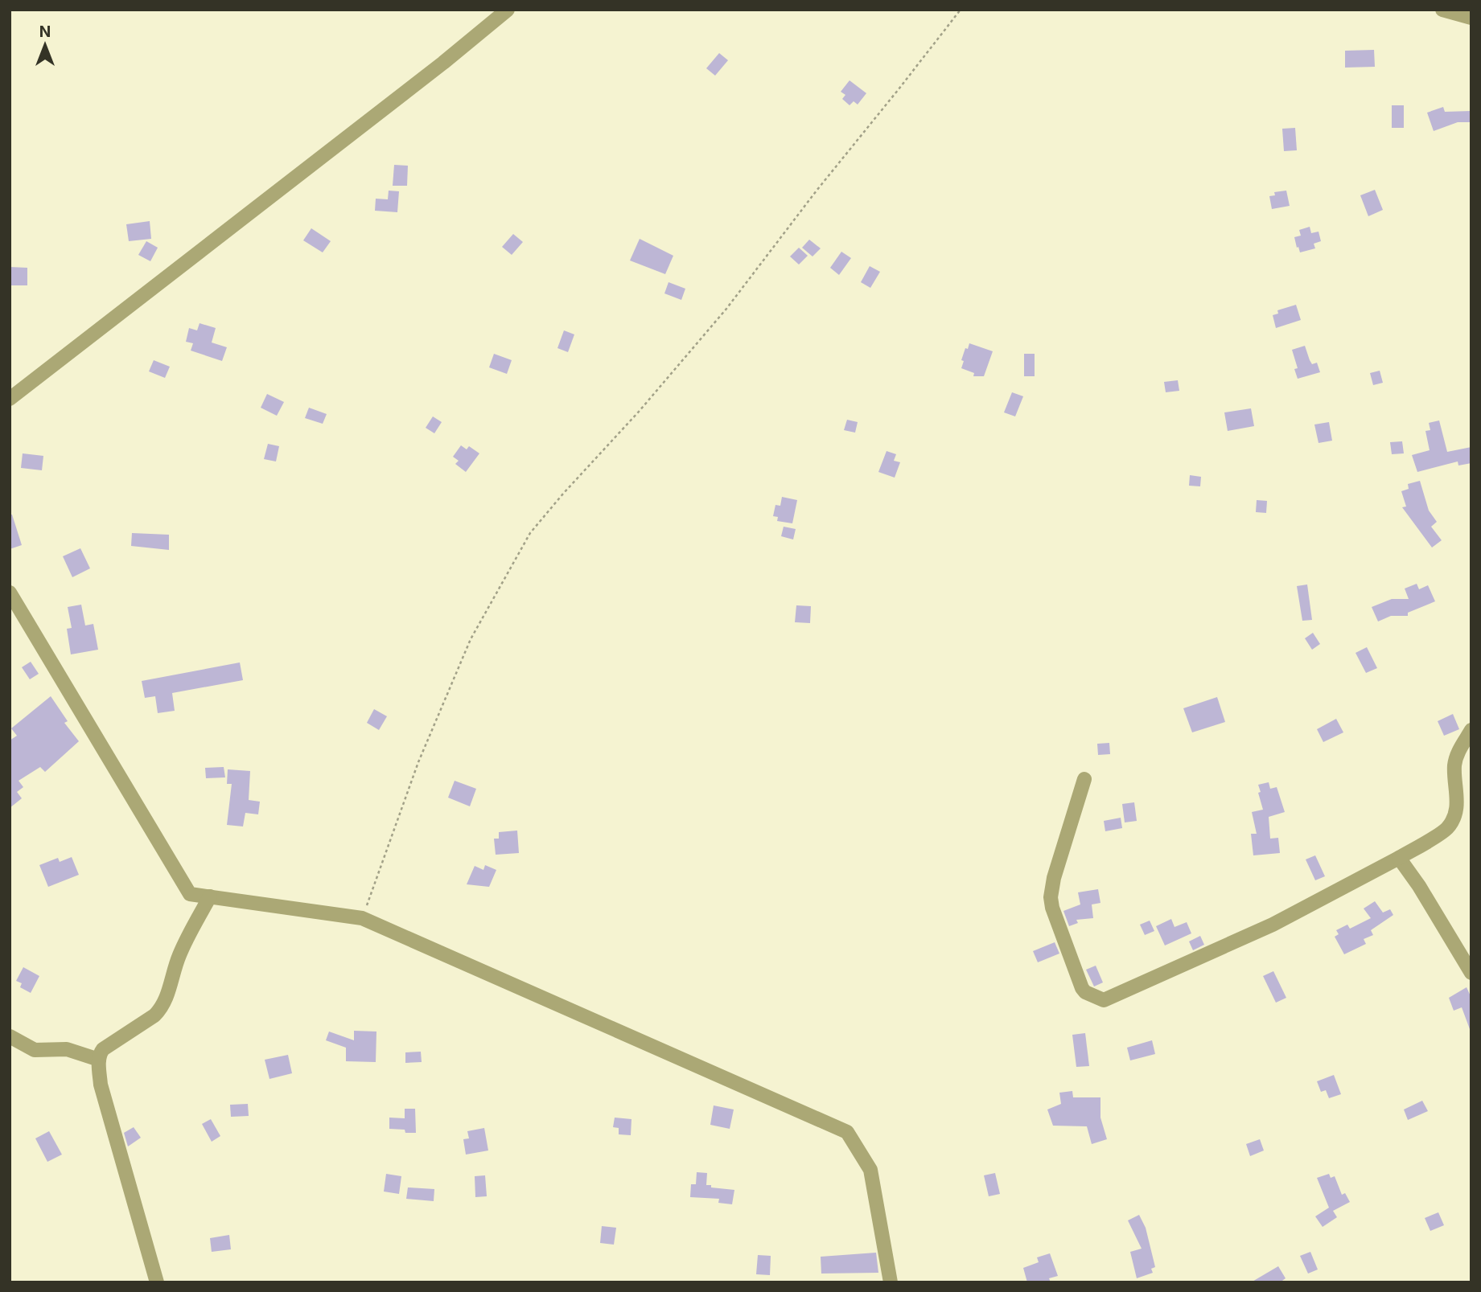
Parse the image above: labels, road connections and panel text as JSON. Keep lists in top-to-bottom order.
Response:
{
  "north": "top"
}
